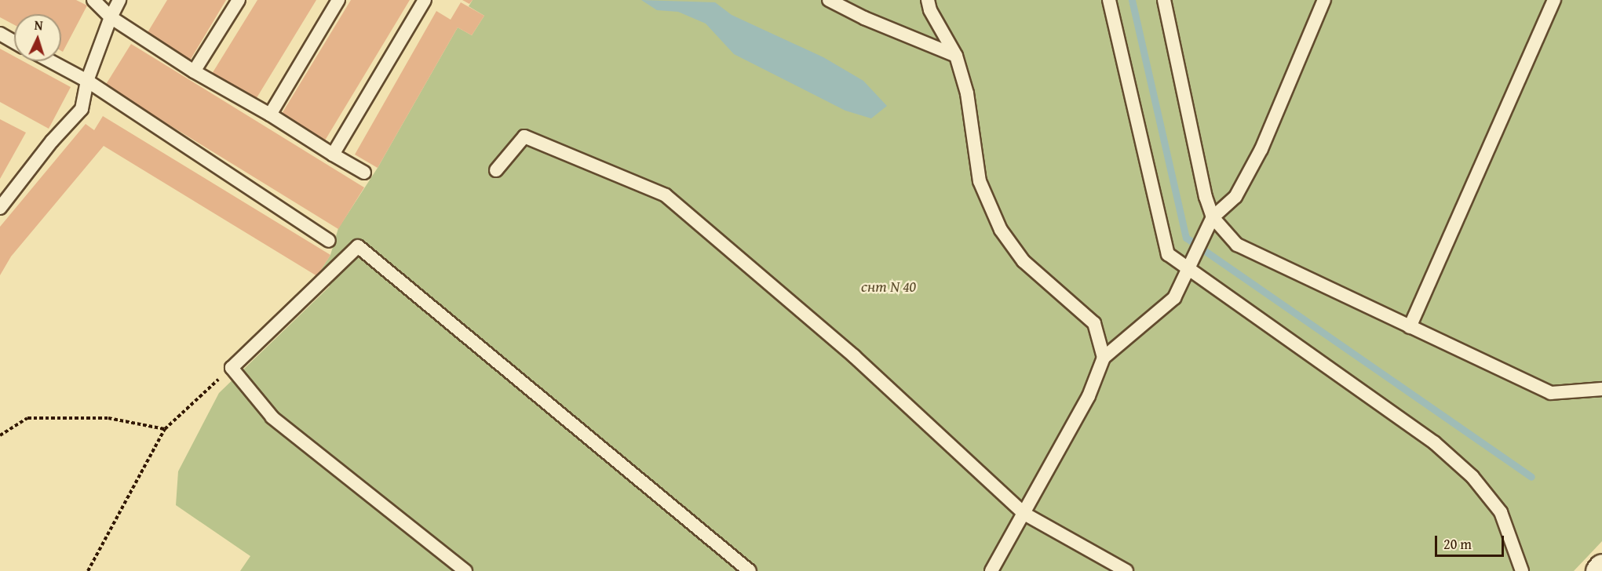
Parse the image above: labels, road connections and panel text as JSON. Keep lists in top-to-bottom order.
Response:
{
  "parks": ["снт N 40"],
  "scale_bar": "20 m",
  "north": "top"
}
